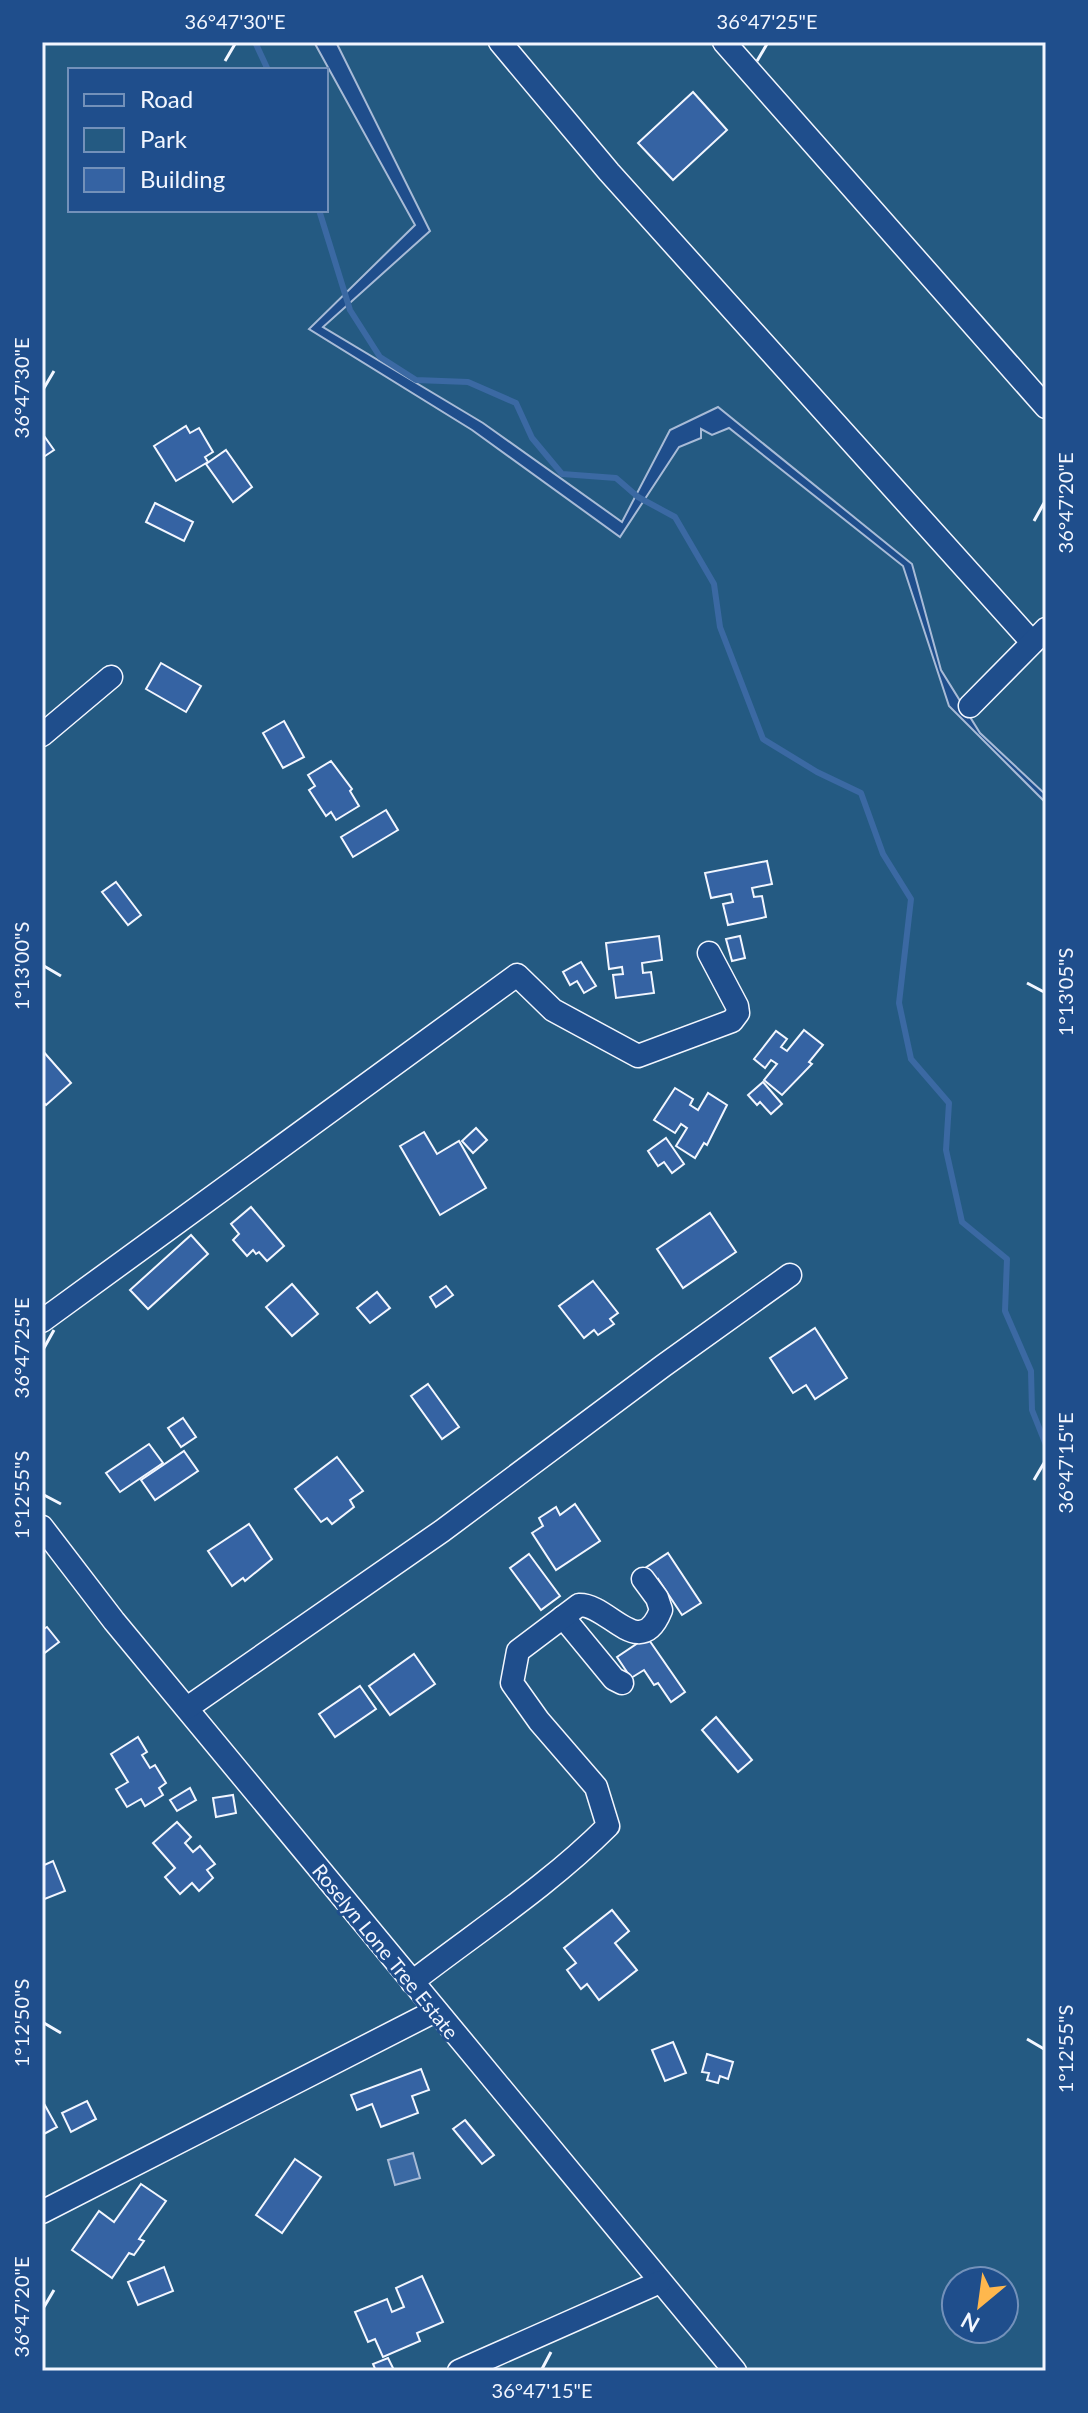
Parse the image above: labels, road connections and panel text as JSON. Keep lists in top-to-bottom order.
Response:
{
  "streets": {
    "street": ["Roselyn Lone Tree Estate"]
  },
  "legend": ["Road", "Park", "Building"],
  "north": "bottom left",
  "coordinates": [
    "36°47'30\"E",
    "36°47'25\"E",
    "36°47'20\"E",
    "1°13'00\"S",
    "1°13'05\"S",
    "36°47'15\"E",
    "1°12'55\"S",
    "1°12'50\"S"
  ]
}
